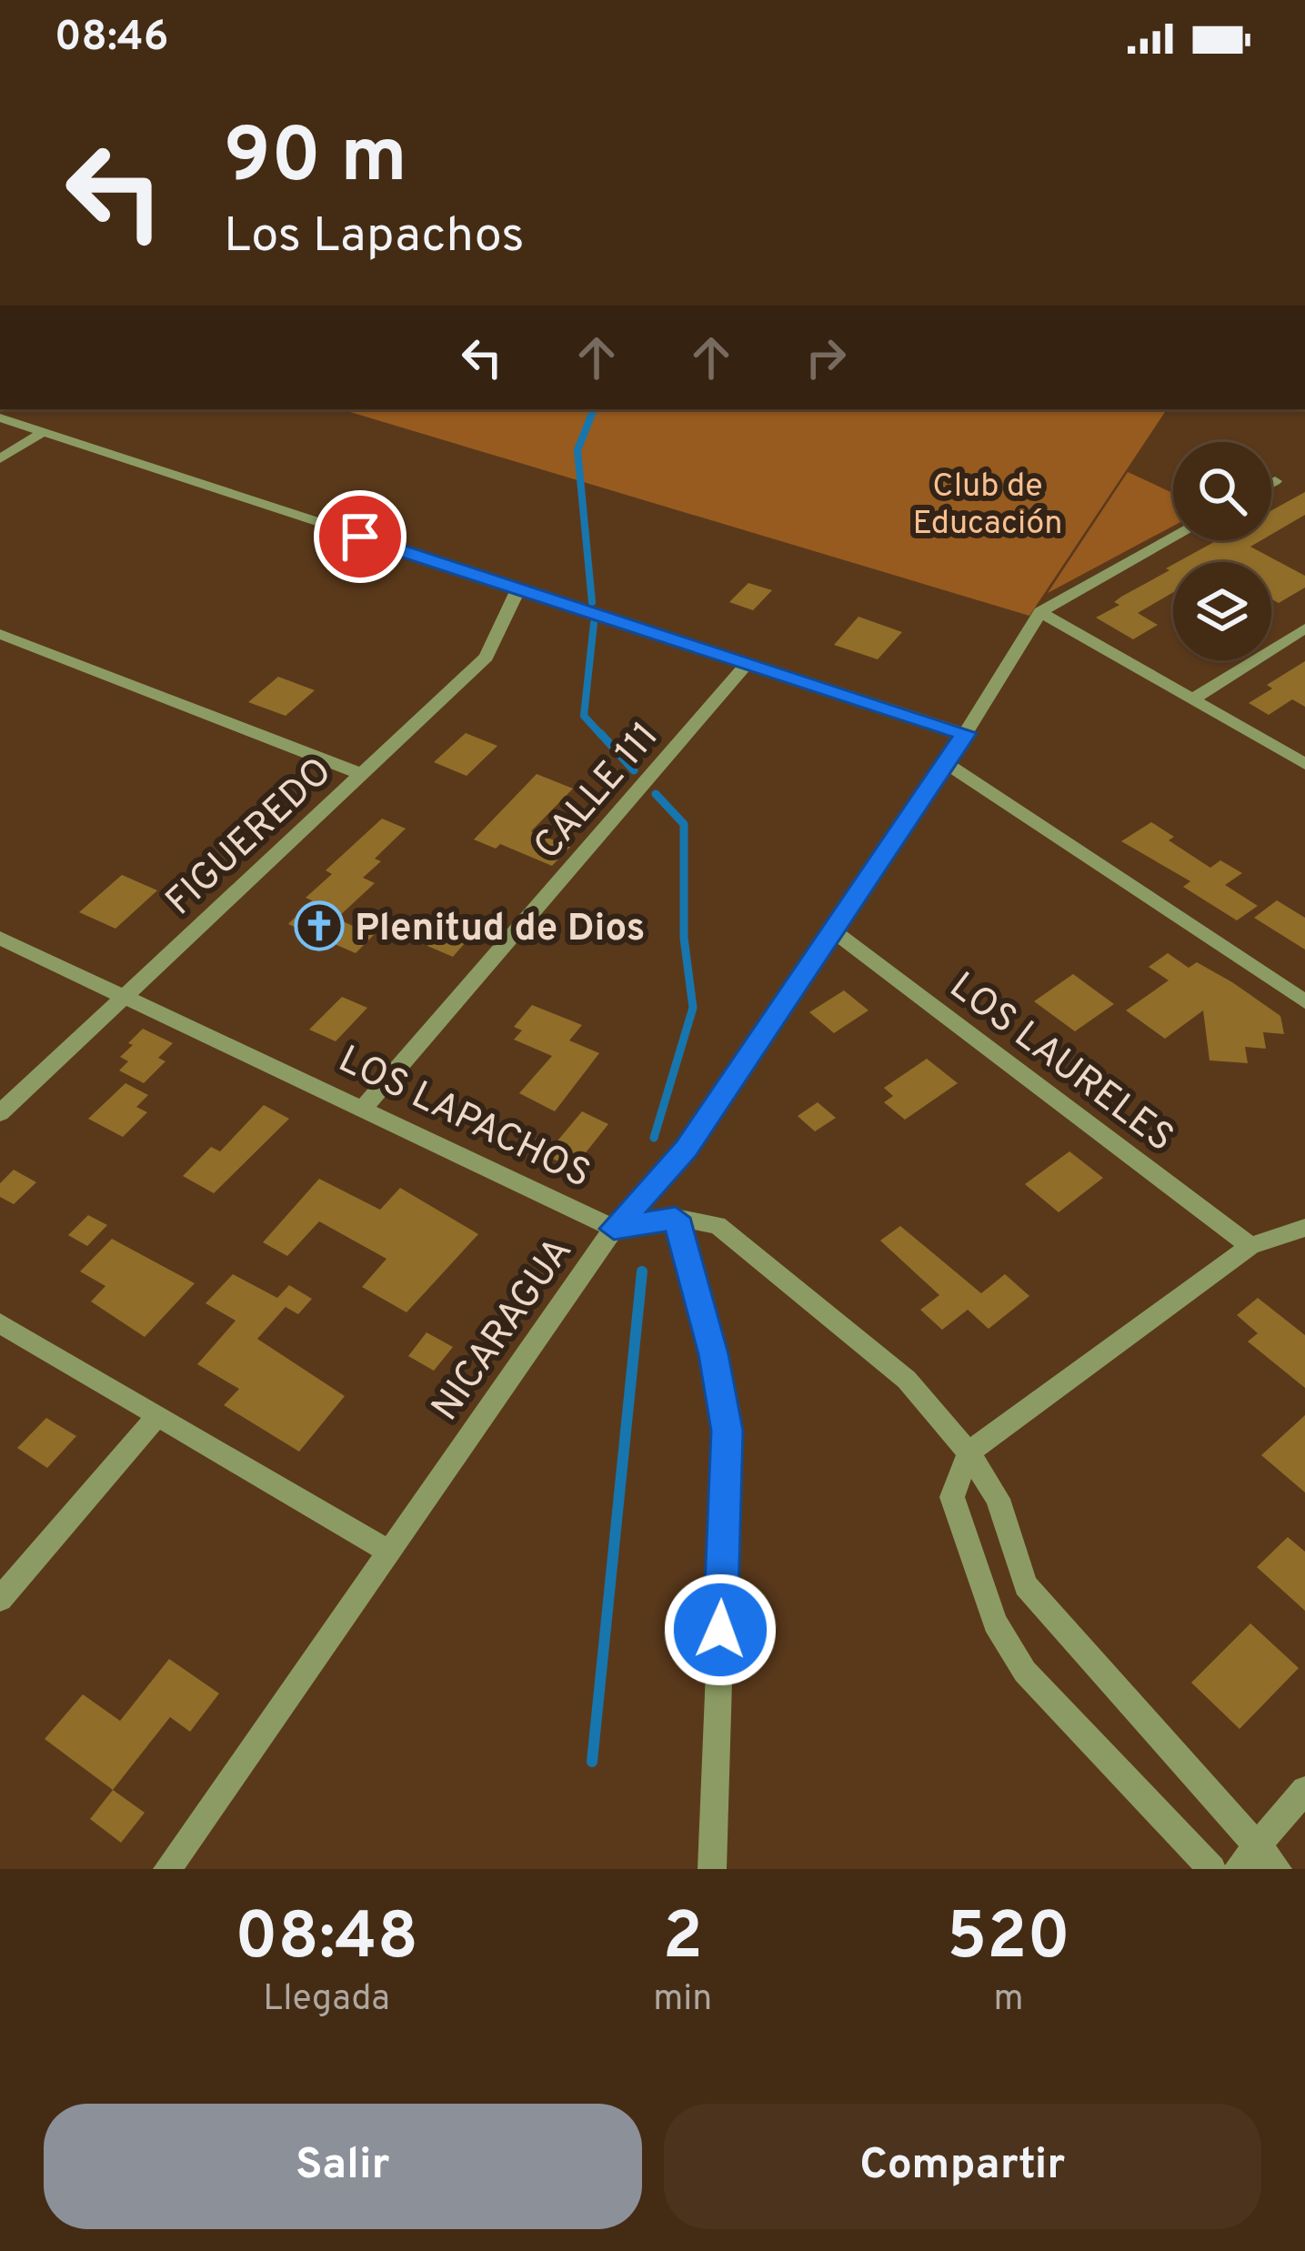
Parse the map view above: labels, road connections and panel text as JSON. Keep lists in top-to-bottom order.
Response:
{
  "streets": {
    "street": [
      "CALLE 111",
      "FIGUEREDO",
      "LOS LAURELES",
      "LOS LAPACHOS",
      "NICARAGUA"
    ]
  },
  "crossings": [
    ["CALLE 111", "LOS LAPACHOS"],
    ["FIGUEREDO", "LOS LAPACHOS"],
    ["LOS LAURELES", "NICARAGUA"],
    ["LOS LAPACHOS", "NICARAGUA"]
  ],
  "parks": ["Club de Educación"],
  "places": {
    "church": ["Plenitud de Dios"]
  },
  "page": {
    "status": "08:46",
    "turn": ["90 m", "Los Lapachos"],
    "eta": [
      "08:48",
      "Llegada",
      "2",
      "min",
      "520",
      "m"
    ],
    "buttons": ["Salir", "Compartir"]
  }
}
